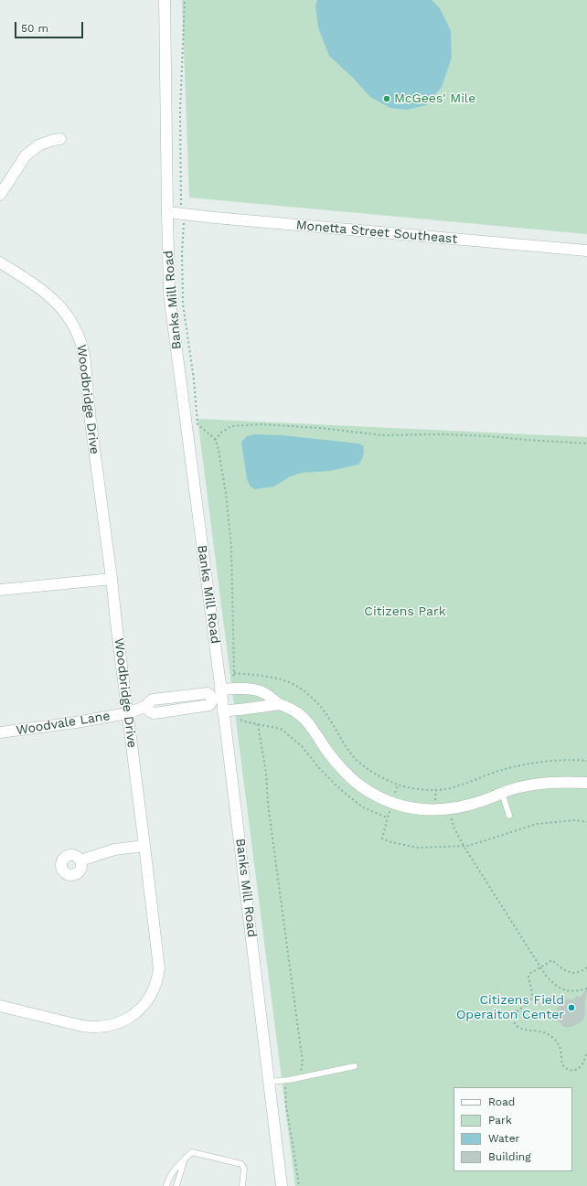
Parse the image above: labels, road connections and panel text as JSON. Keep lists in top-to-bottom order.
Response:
{
  "streets": {
    "street": [
      "Monetta Street Southeast",
      "Banks Mill Road",
      "Woodbridge Drive",
      "Woodvale Lane"
    ]
  },
  "crossings": [
    ["Monetta Street Southeast", "Banks Mill Road"],
    ["Banks Mill Road", "Woodvale Lane"],
    ["Woodbridge Drive", "Woodvale Lane"]
  ],
  "parks": ["Citizens Park"],
  "places": ["McGees' Mile", "Citizens Field Operaiton Center"],
  "legend": [
    "Road",
    "Park",
    "Water",
    "Building"
  ],
  "scale_bar": "50 m"
}
